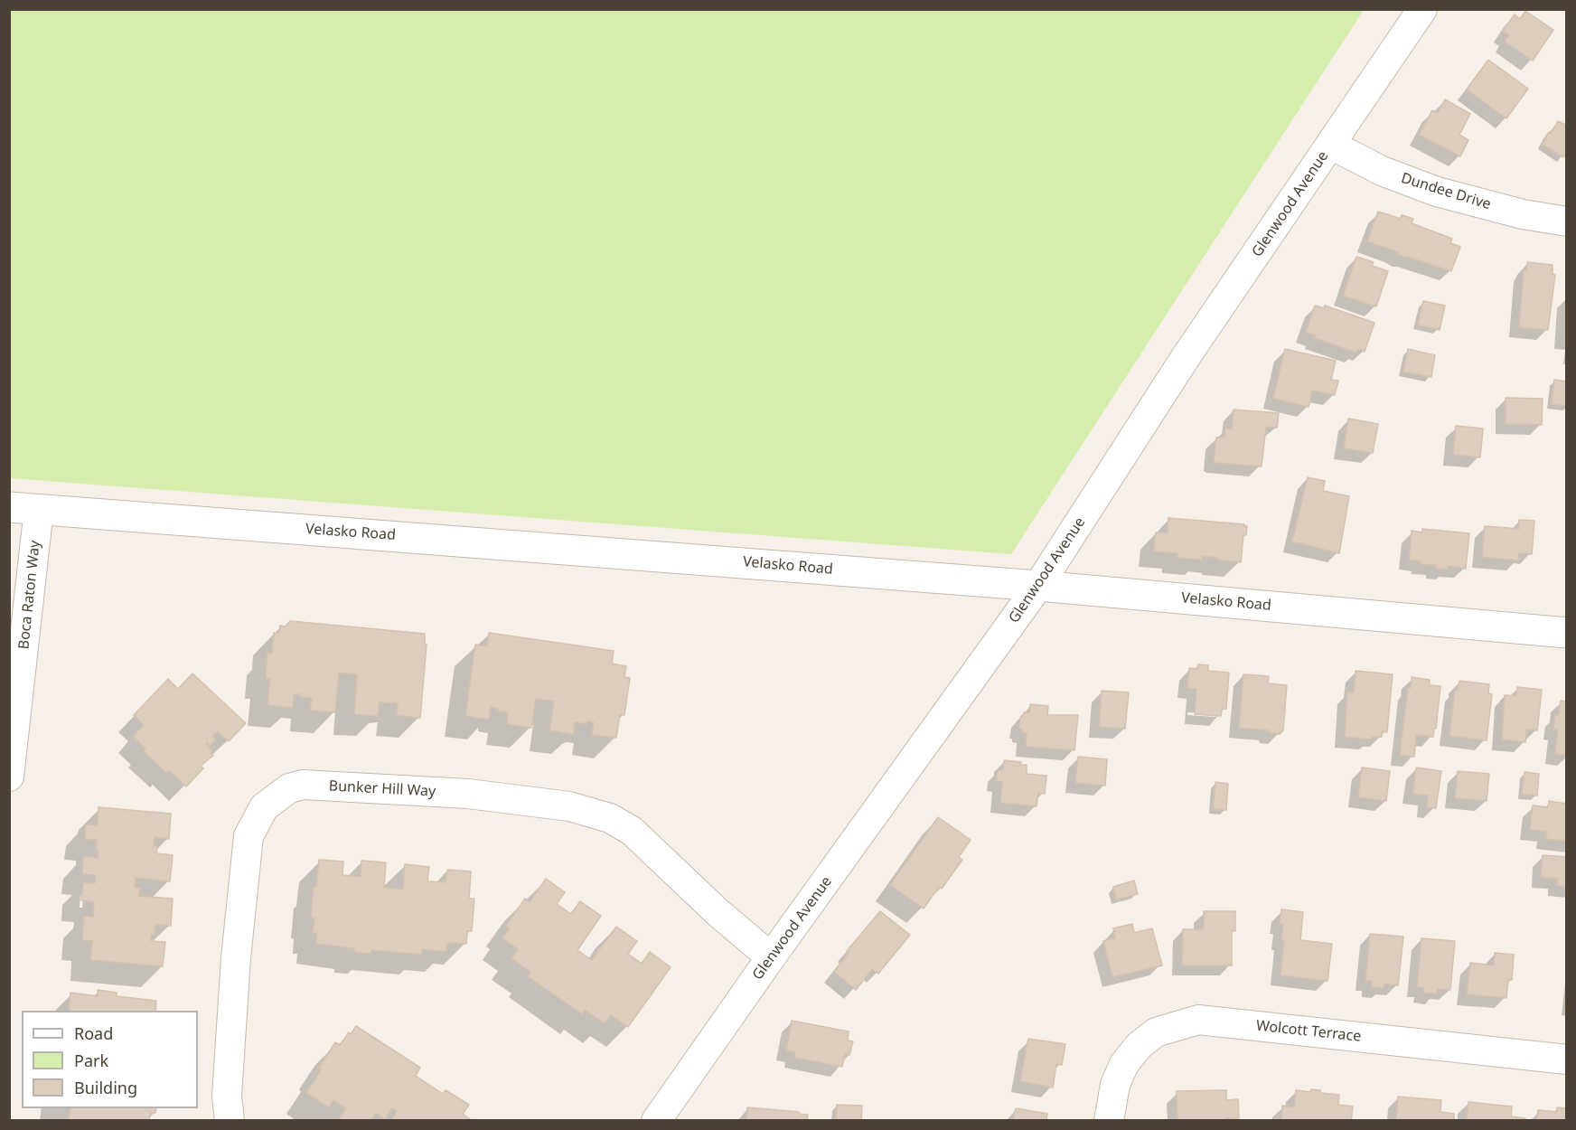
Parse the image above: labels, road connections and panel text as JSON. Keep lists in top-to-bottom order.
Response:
{
  "streets": {
    "street": [
      "Dundee Drive",
      "Glenwood Avenue",
      "Velasko Road",
      "Boca Raton Way",
      "Bunker Hill Way",
      "Wolcott Terrace"
    ]
  },
  "crossings": [
    ["Dundee Drive", "Glenwood Avenue"],
    ["Glenwood Avenue", "Velasko Road"],
    ["Glenwood Avenue", "Bunker Hill Way"],
    ["Velasko Road", "Boca Raton Way"]
  ],
  "legend": ["Road", "Park", "Building"]
}
